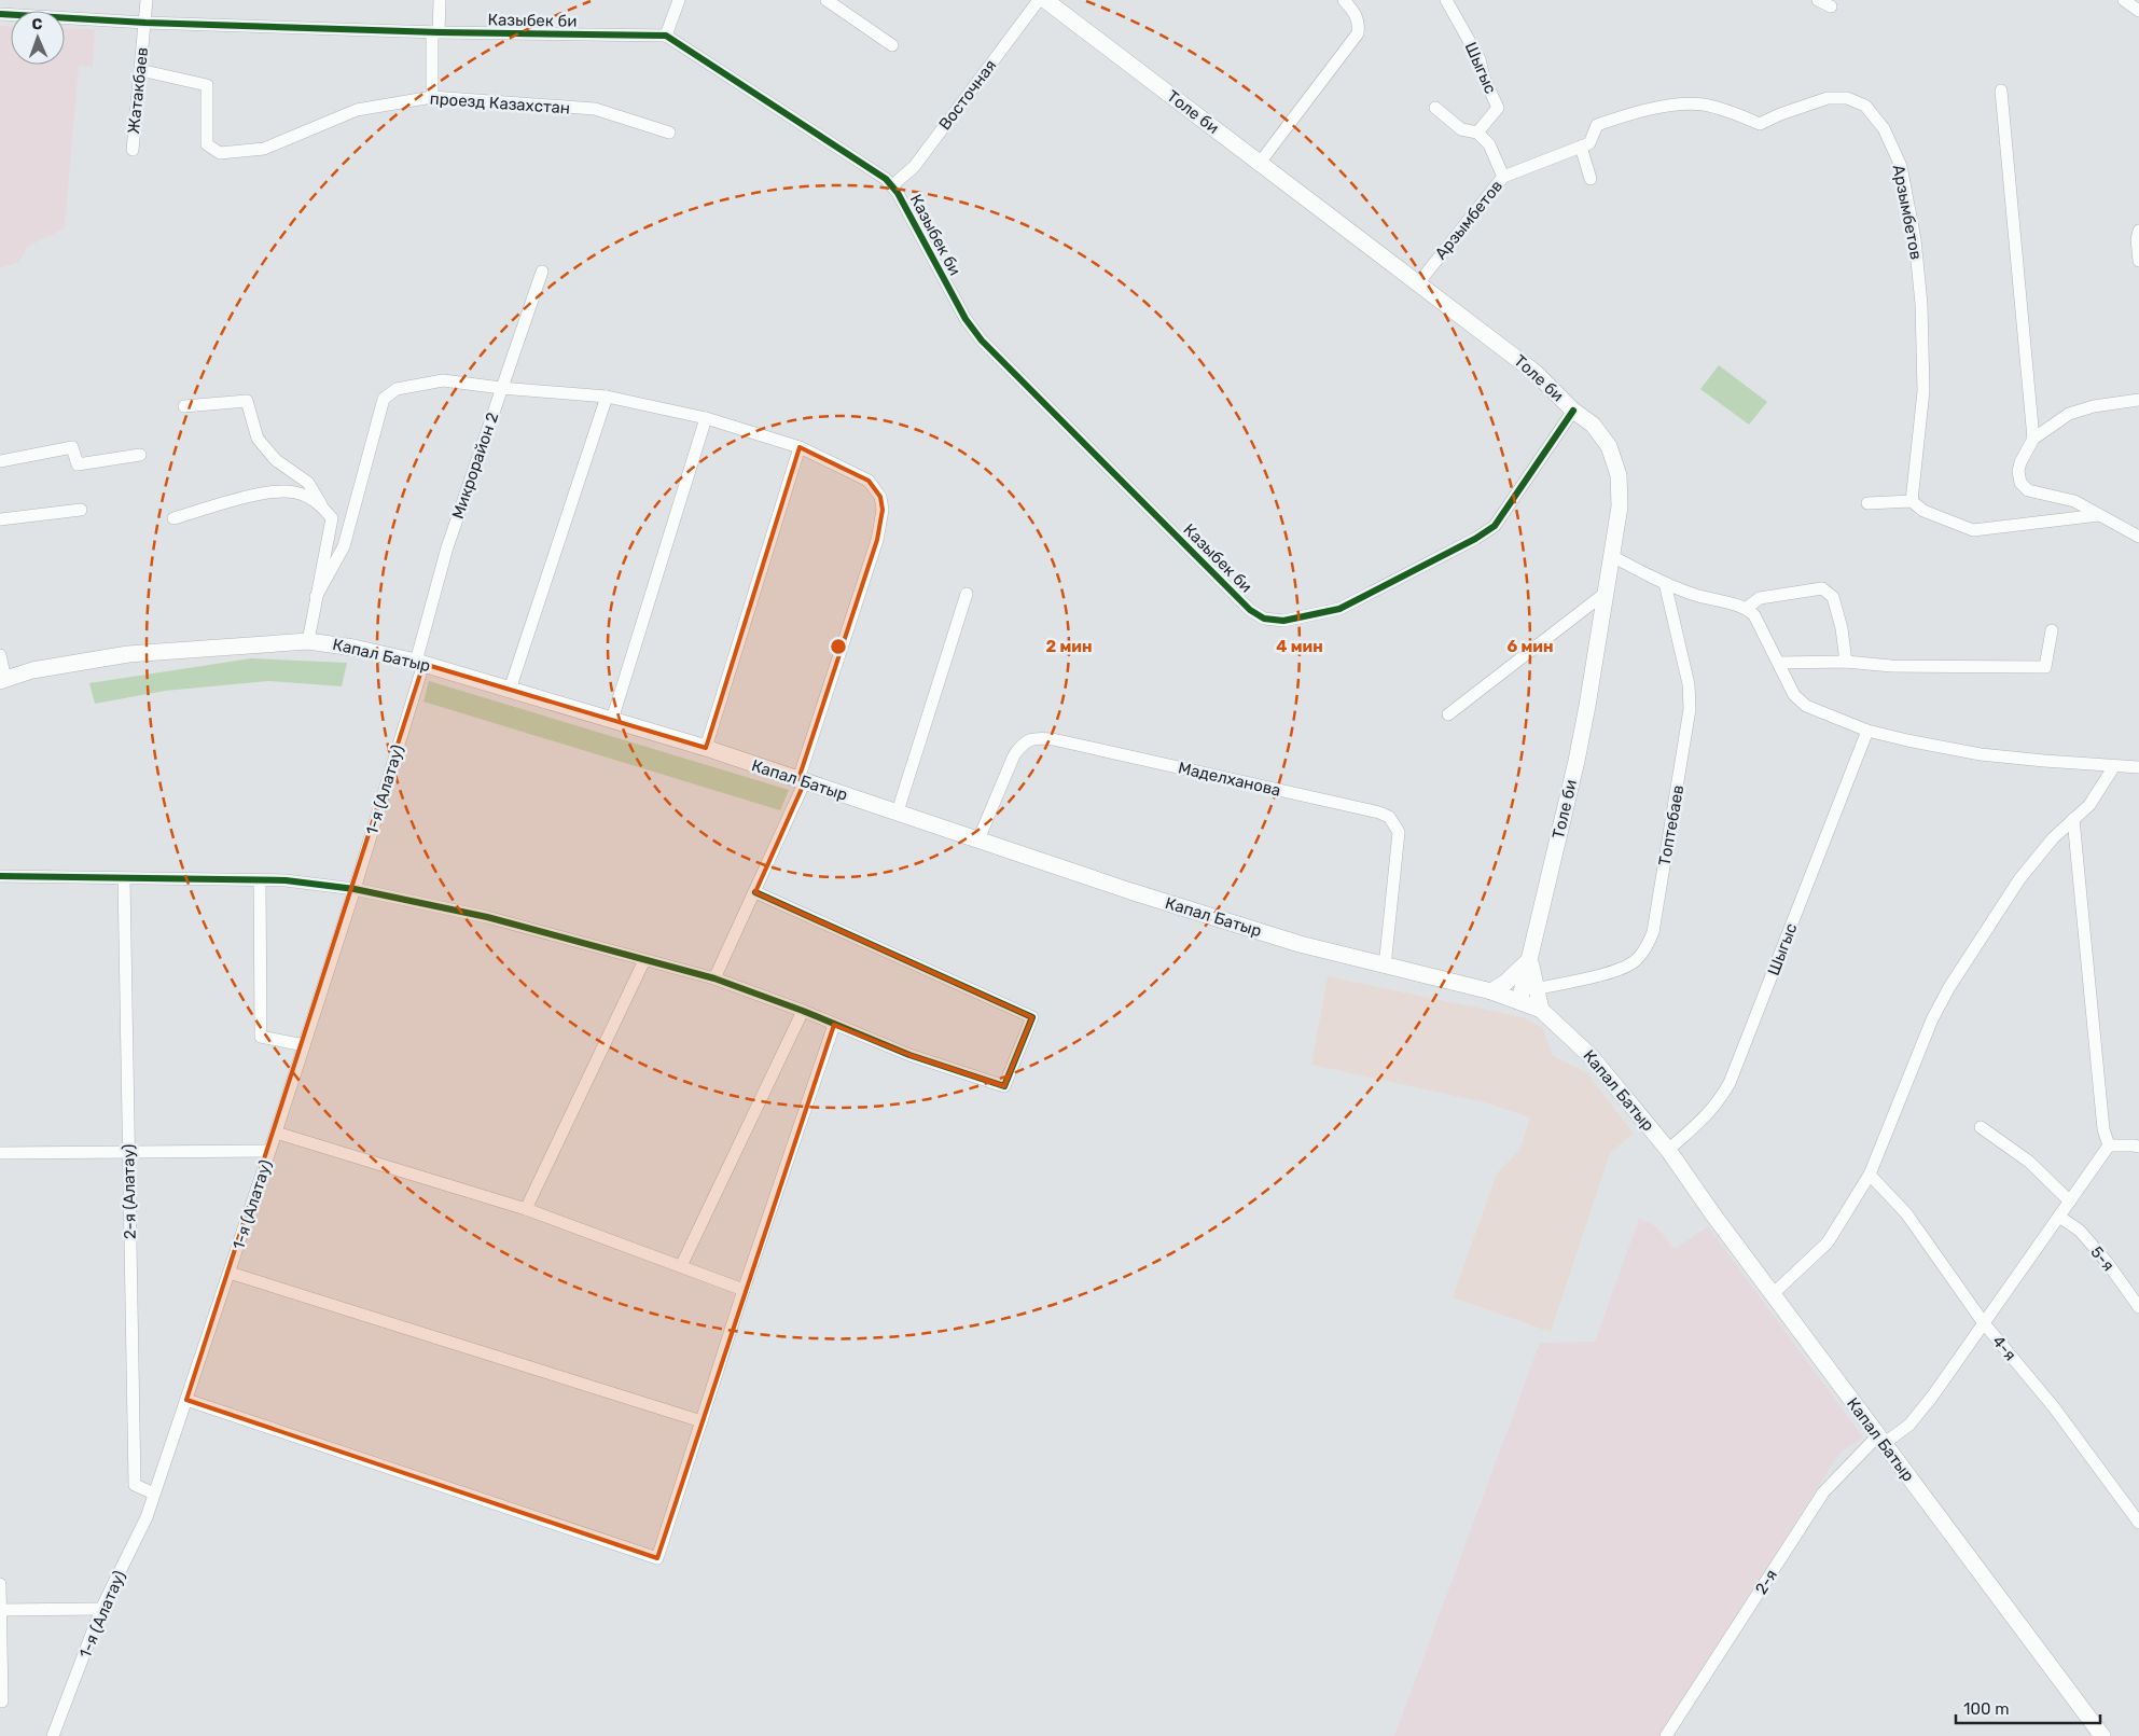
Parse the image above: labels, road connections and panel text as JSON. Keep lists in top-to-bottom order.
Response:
{
  "streets": {
    "main road": ["Толе би", "Капал Батыр"],
    "street": [
      "Казыбек би",
      "Шыгыс",
      "Жатакбаев",
      "Восточная",
      "проезд Казахстан",
      "Арзымбетов",
      "Микрорайон 2",
      "Маделханова",
      "1-я (Алатау)",
      "Топтебаев",
      "2-я (Алатау)",
      "5-я",
      "4-я",
      "2-я"
    ]
  },
  "crossings": [
    ["Казыбек би", "Жатакбаев"],
    ["Казыбек би", "Восточная"],
    ["Казыбек би", "Толе би"],
    ["Шыгыс", "Капал Батыр"],
    ["Жатакбаев", "проезд Казахстан"],
    ["Толе би", "Арзымбетов"],
    ["Толе би", "Капал Батыр"],
    ["Микрорайон 2", "Капал Батыр"],
    ["Микрорайон 2", "1-я (Алатау)"],
    ["Капал Батыр", "Маделханова"],
    ["Капал Батыр", "1-я (Алатау)"],
    ["Капал Батыр", "2-я"],
    ["1-я (Алатау)", "2-я (Алатау)"],
    ["5-я", "2-я"],
    ["4-я", "2-я"]
  ],
  "scale_bar": "100 m",
  "north": "top",
  "rings": ["2 мин", "4 мин", "6 мин"]
}
